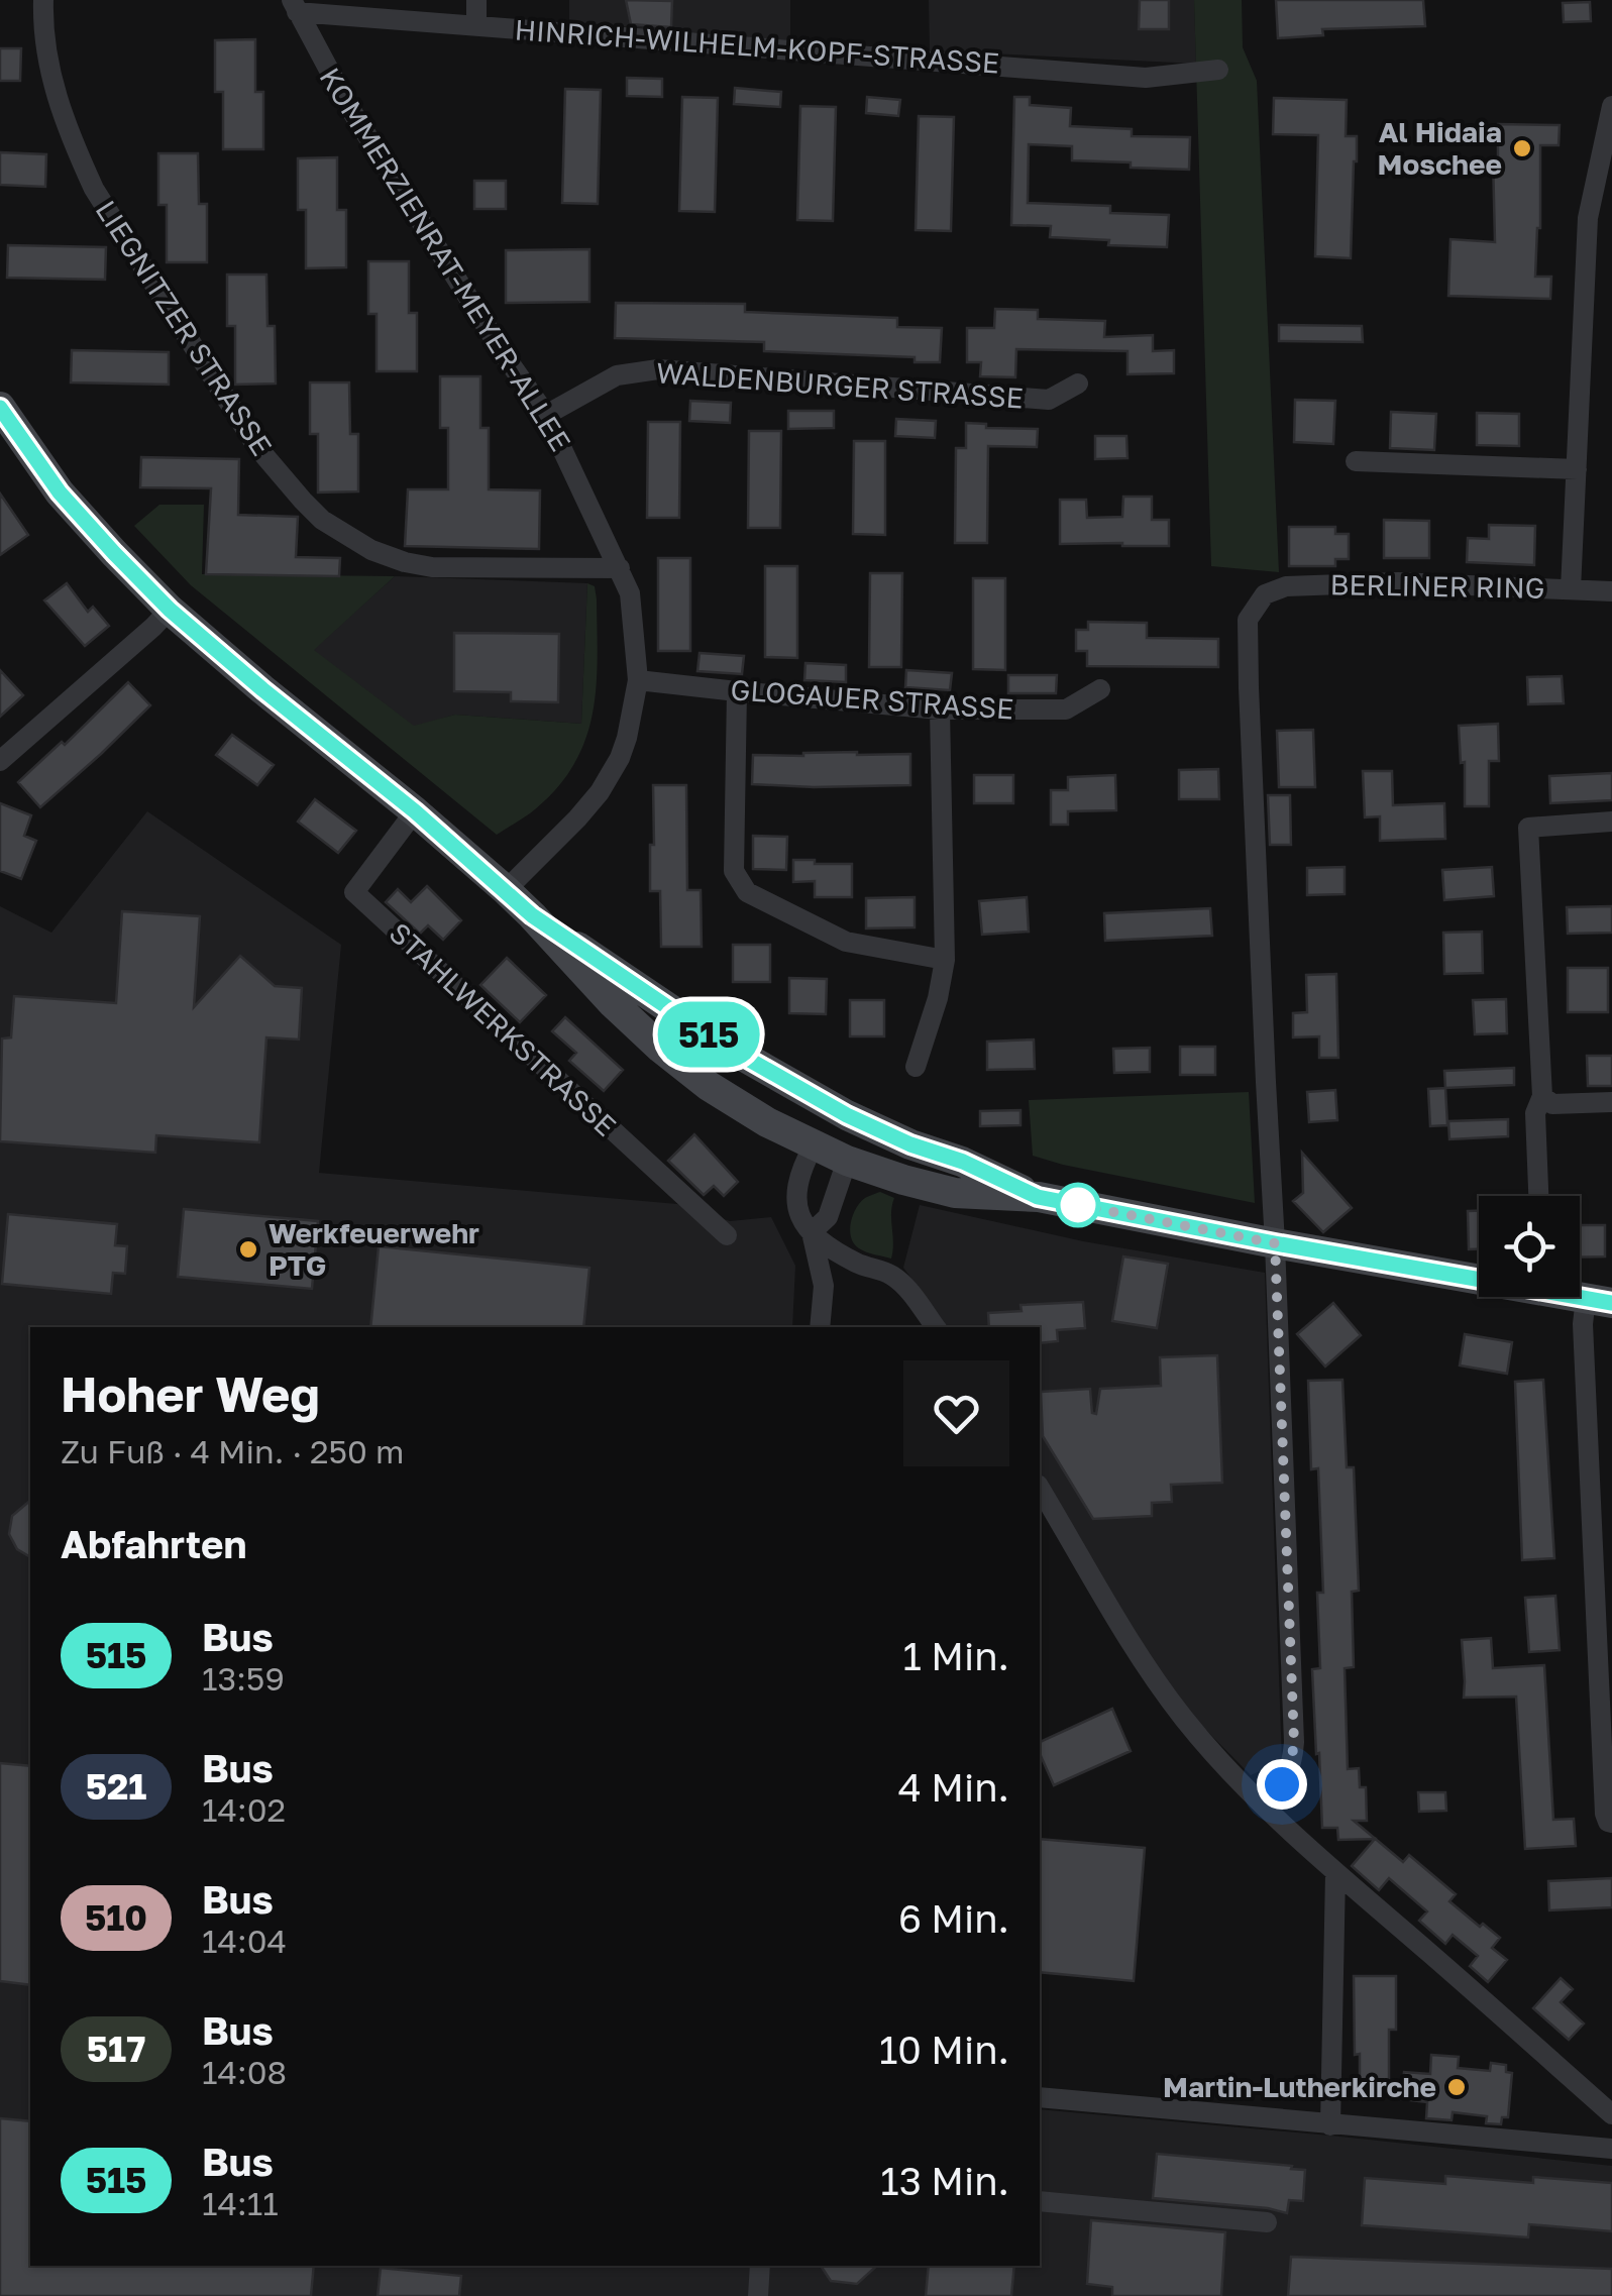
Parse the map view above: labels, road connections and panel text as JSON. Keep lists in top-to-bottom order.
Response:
{
  "streets": {
    "street": [
      "HINRICH-WILHELM-KOPF-STRASSE",
      "KOMMERZIENRAT-MEYER-ALLEE",
      "LIEGNITZER STRASSE",
      "WALDENBURGER STRASSE",
      "BERLINER RING",
      "GLOGAUER STRASSE",
      "STAHLWERKSTRASSE"
    ]
  },
  "crossings": [
    ["HINRICH-WILHELM-KOPF-STRASSE", "KOMMERZIENRAT-MEYER-ALLEE"],
    ["KOMMERZIENRAT-MEYER-ALLEE", "LIEGNITZER STRASSE"],
    ["KOMMERZIENRAT-MEYER-ALLEE", "WALDENBURGER STRASSE"],
    ["KOMMERZIENRAT-MEYER-ALLEE", "GLOGAUER STRASSE"]
  ],
  "places": ["Al Hidaia Moschee", "Werkfeuerwehr PTG", "Martin-Lutherkirche"],
  "lines": ["bus line 515"],
  "page": {
    "on_map": "515",
    "heading": [
      ["Hoher Weg", "Zu Fuß · 4 Min. · 250 m"],
      "Abfahrten"
    ],
    "list": [
      {
        "mark": "515",
        "name": "Bus",
        "note": "13:59",
        "value": "1 Min."
      },
      {
        "mark": "521",
        "name": "Bus",
        "note": "14:02",
        "value": "4 Min."
      },
      {
        "mark": "510",
        "name": "Bus",
        "note": "14:04",
        "value": "6 Min."
      },
      {
        "mark": "517",
        "name": "Bus",
        "note": "14:08",
        "value": "10 Min."
      },
      {
        "mark": "515",
        "name": "Bus",
        "note": "14:11",
        "value": "13 Min."
      }
    ]
  }
}
